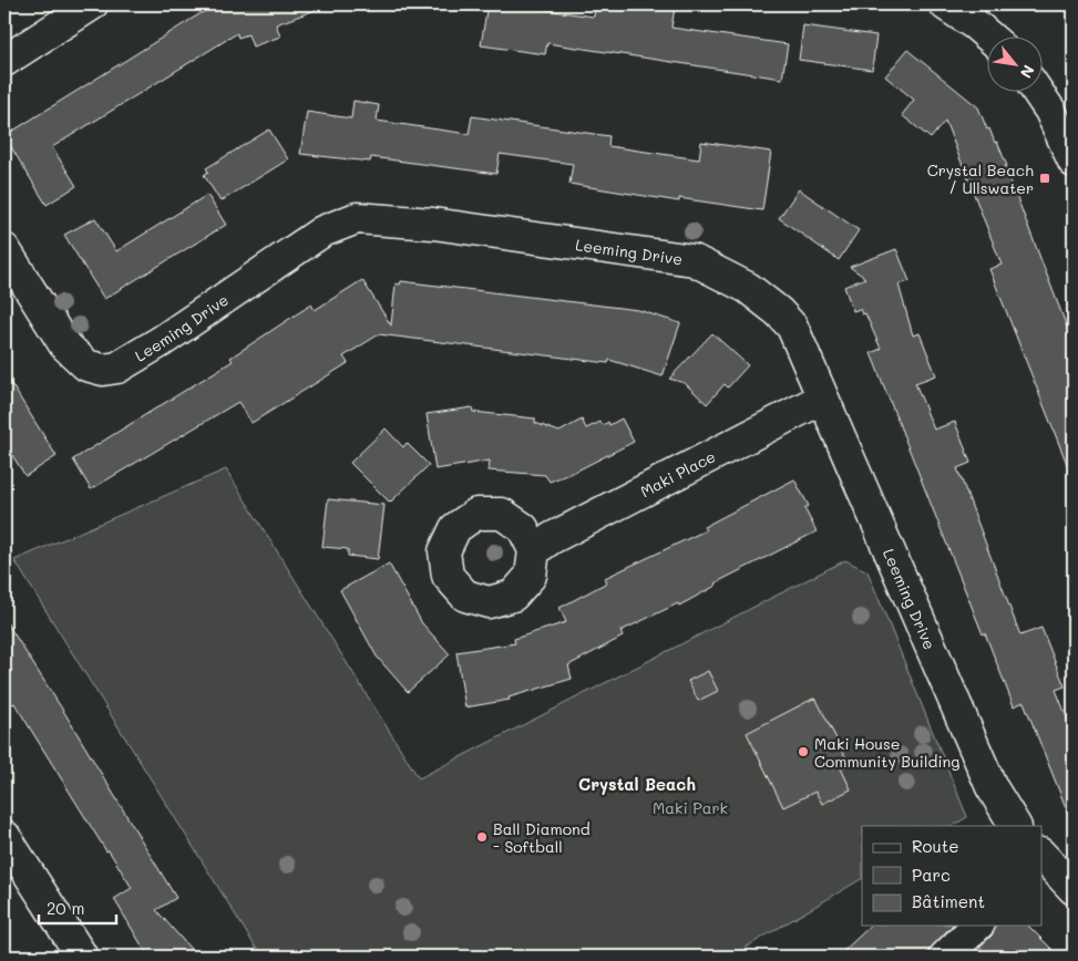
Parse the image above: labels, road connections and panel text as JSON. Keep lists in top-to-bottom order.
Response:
{
  "streets": {
    "street": ["Leeming Drive", "Maki Place"]
  },
  "crossings": [
    ["Leeming Drive", "Maki Place"]
  ],
  "districts": ["Crystal Beach"],
  "parks": ["Maki Park"],
  "places": {
    "transit": ["Crystal Beach / Ullswater"],
    "other": ["Maki House Community Building", "Ball Diamond - Softball"]
  },
  "legend": ["Route", "Parc", "Bâtiment"],
  "scale_bar": "20 m",
  "north": "bottom right"
}
